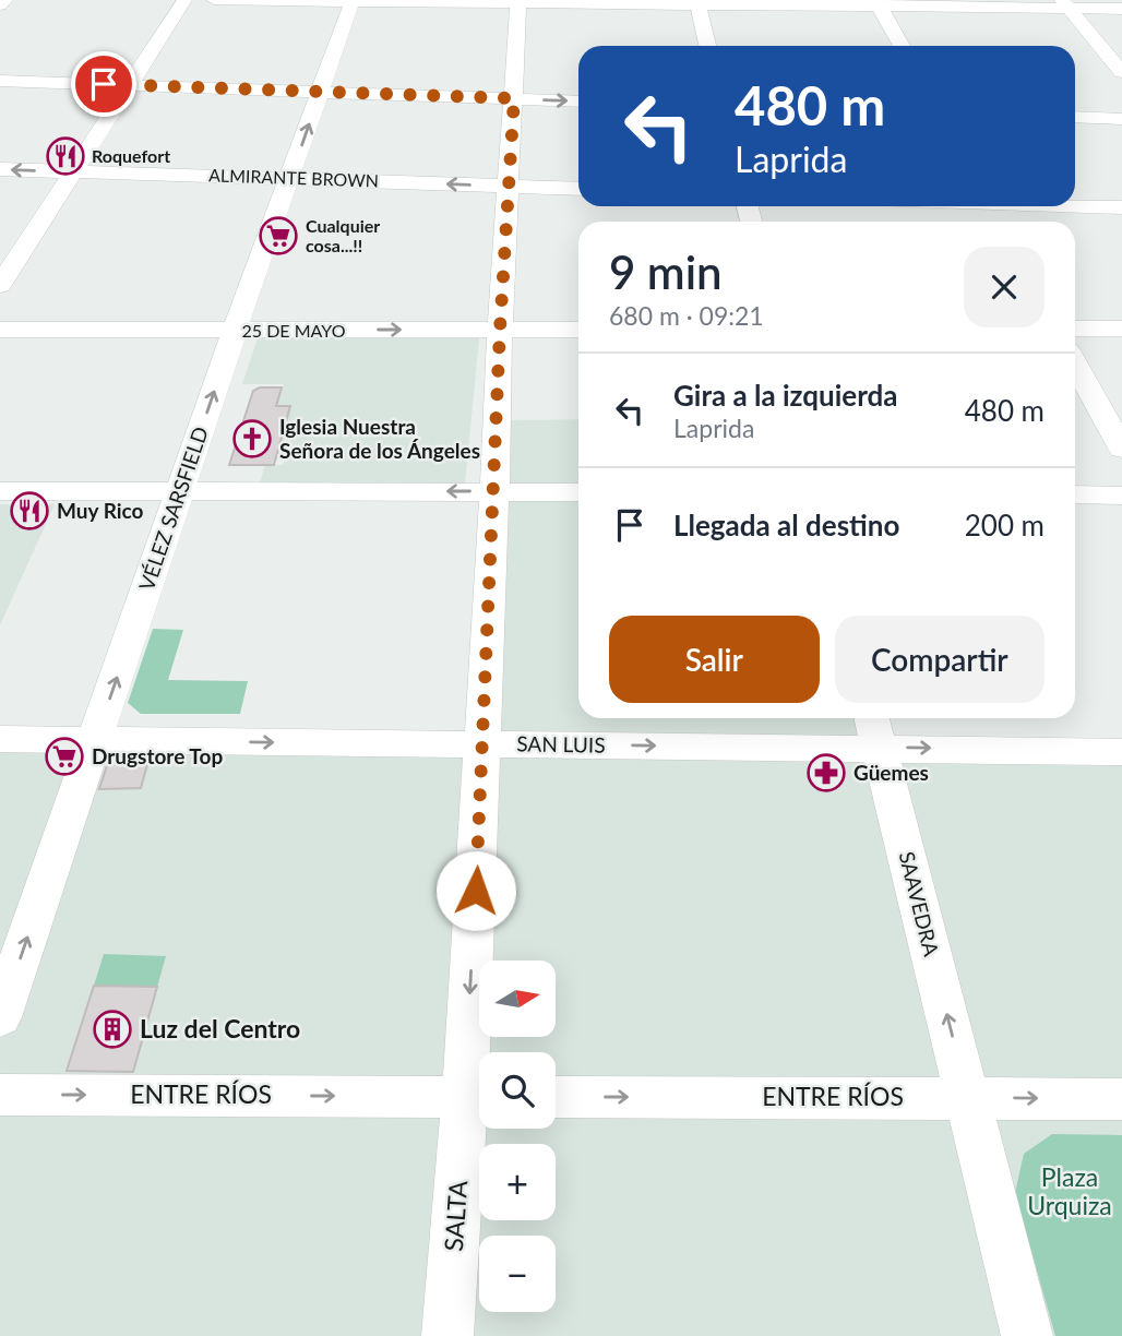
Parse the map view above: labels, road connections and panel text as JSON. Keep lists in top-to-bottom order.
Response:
{
  "streets": {
    "street": [
      "ALMIRANTE BROWN",
      "25 DE MAYO",
      "VÉLEZ SARSFIELD",
      "SAN LUIS",
      "SAAVEDRA",
      "ENTRE RÍOS",
      "SALTA"
    ]
  },
  "crossings": [
    ["ALMIRANTE BROWN", "VÉLEZ SARSFIELD"],
    ["ALMIRANTE BROWN", "SALTA"],
    ["25 DE MAYO", "VÉLEZ SARSFIELD"],
    ["25 DE MAYO", "SALTA"],
    ["VÉLEZ SARSFIELD", "SAN LUIS"],
    ["SAN LUIS", "SAAVEDRA"],
    ["SAN LUIS", "SALTA"],
    ["SAAVEDRA", "ENTRE RÍOS"],
    ["ENTRE RÍOS", "SALTA"]
  ],
  "one_way": ["VÉLEZ SARSFIELD", "SAAVEDRA", "ENTRE RÍOS"],
  "parks": ["Plaza Urquiza"],
  "places": {
    "restaurant": ["Roquefort", "Muy Rico"],
    "supermarket": ["Cualquier cosa...!!", "Drugstore Top"],
    "church": ["Iglesia Nuestra Señora de los Ángeles"],
    "pharmacy": ["Güemes"],
    "building": ["Luz del Centro"]
  },
  "north": "right",
  "page": {
    "turn": ["480 m", "Laprida"],
    "heading": ["9 min", "680 m · 09:21"],
    "list": [
      {
        "name": "Gira a la izquierda",
        "note": "Laprida",
        "value": "480 m"
      },
      {
        "name": "Llegada al destino",
        "value": "200 m"
      }
    ],
    "buttons": ["Salir", "Compartir"],
    "map_buttons": ["+", "−"]
  }
}
